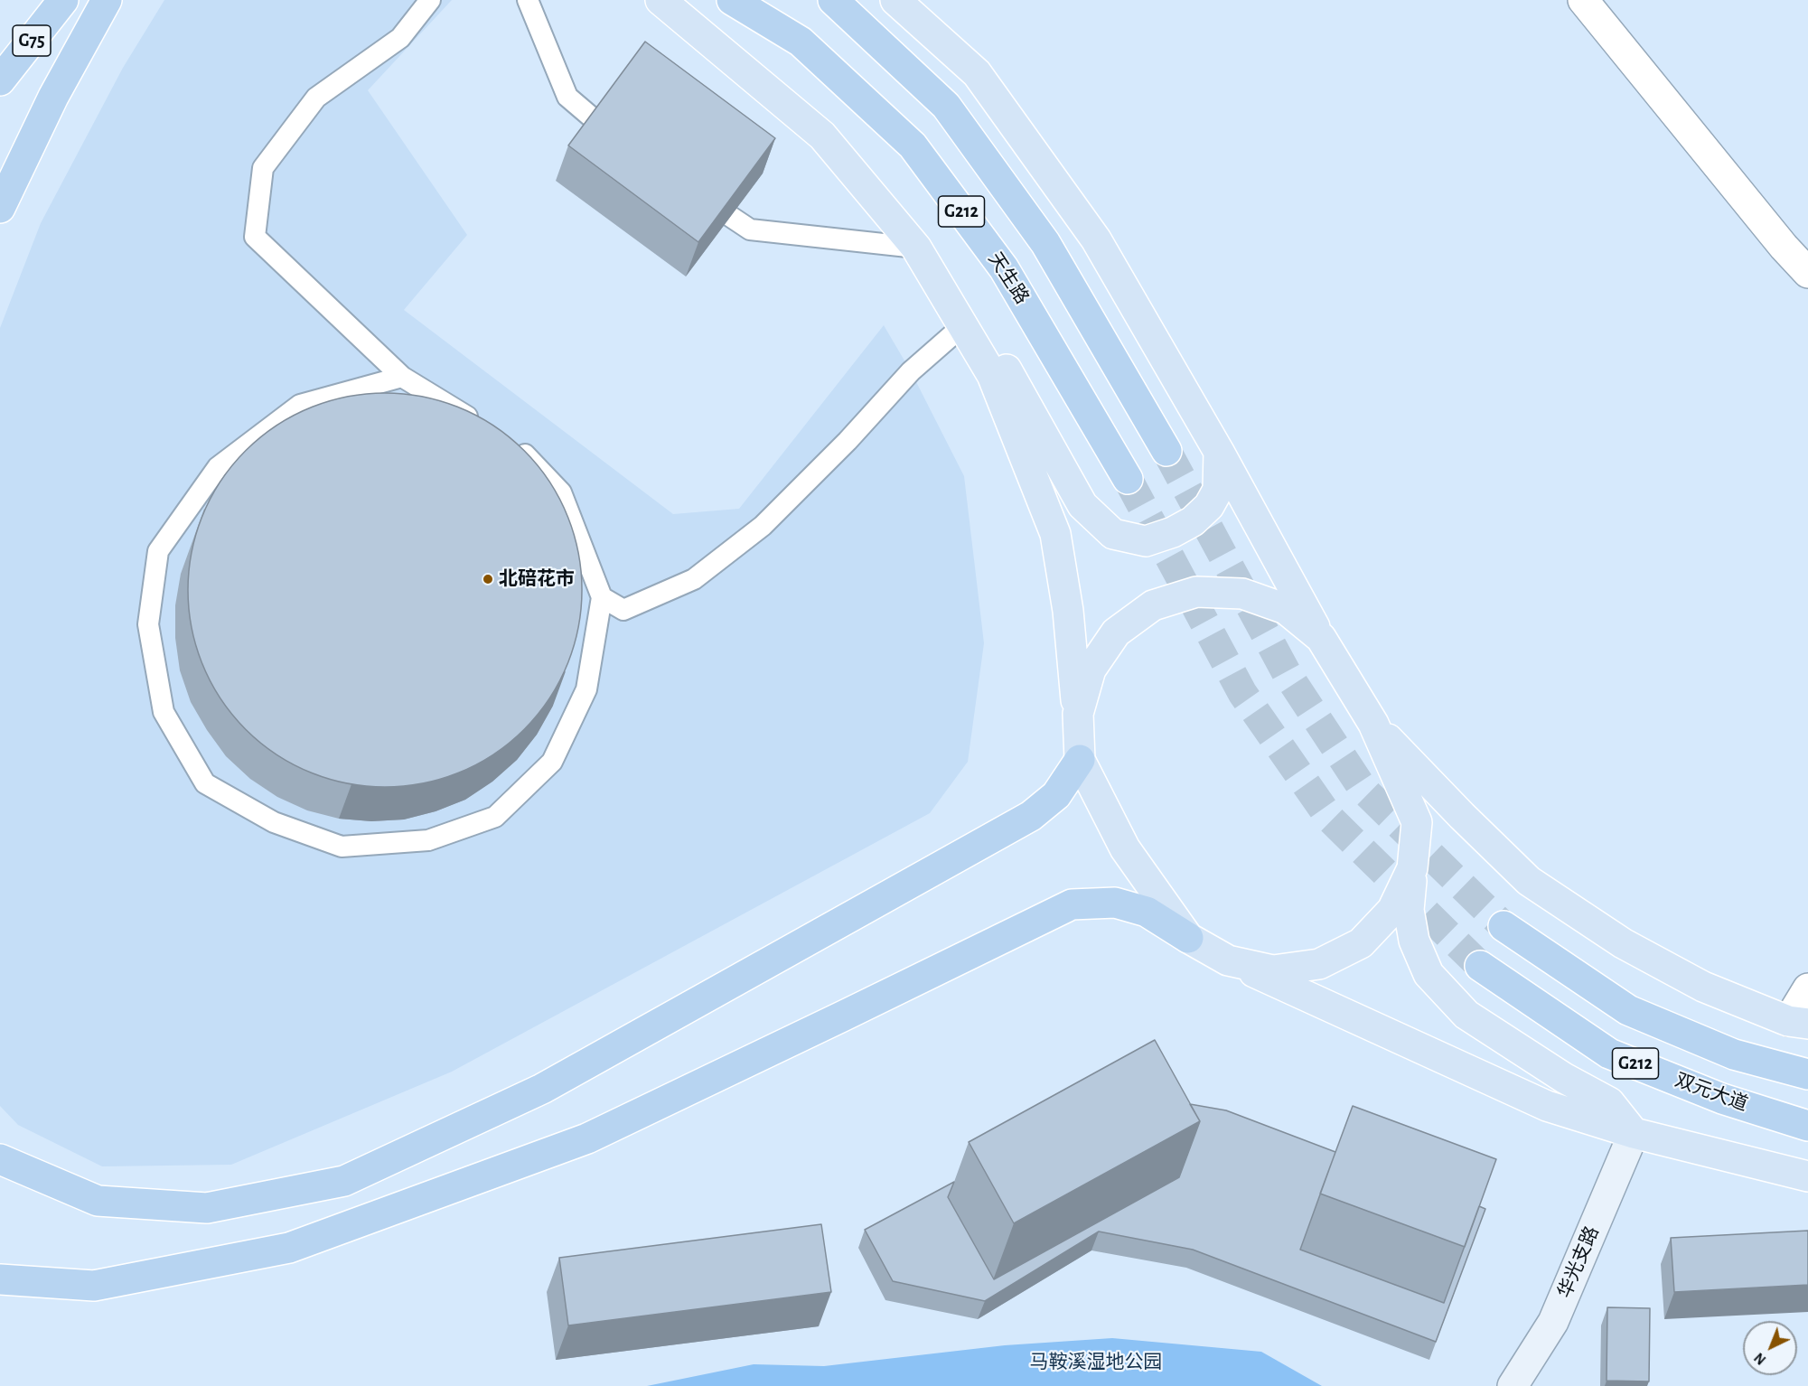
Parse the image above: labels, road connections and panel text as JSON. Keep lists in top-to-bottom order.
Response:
{
  "streets": {
    "highway": [
      "G75",
      "G212",
      "天生路",
      "双元大道"
    ],
    "street": ["华光支路"]
  },
  "parks": ["马鞍溪湿地公园"],
  "places": ["北碚花市"],
  "north": "bottom left"
}
